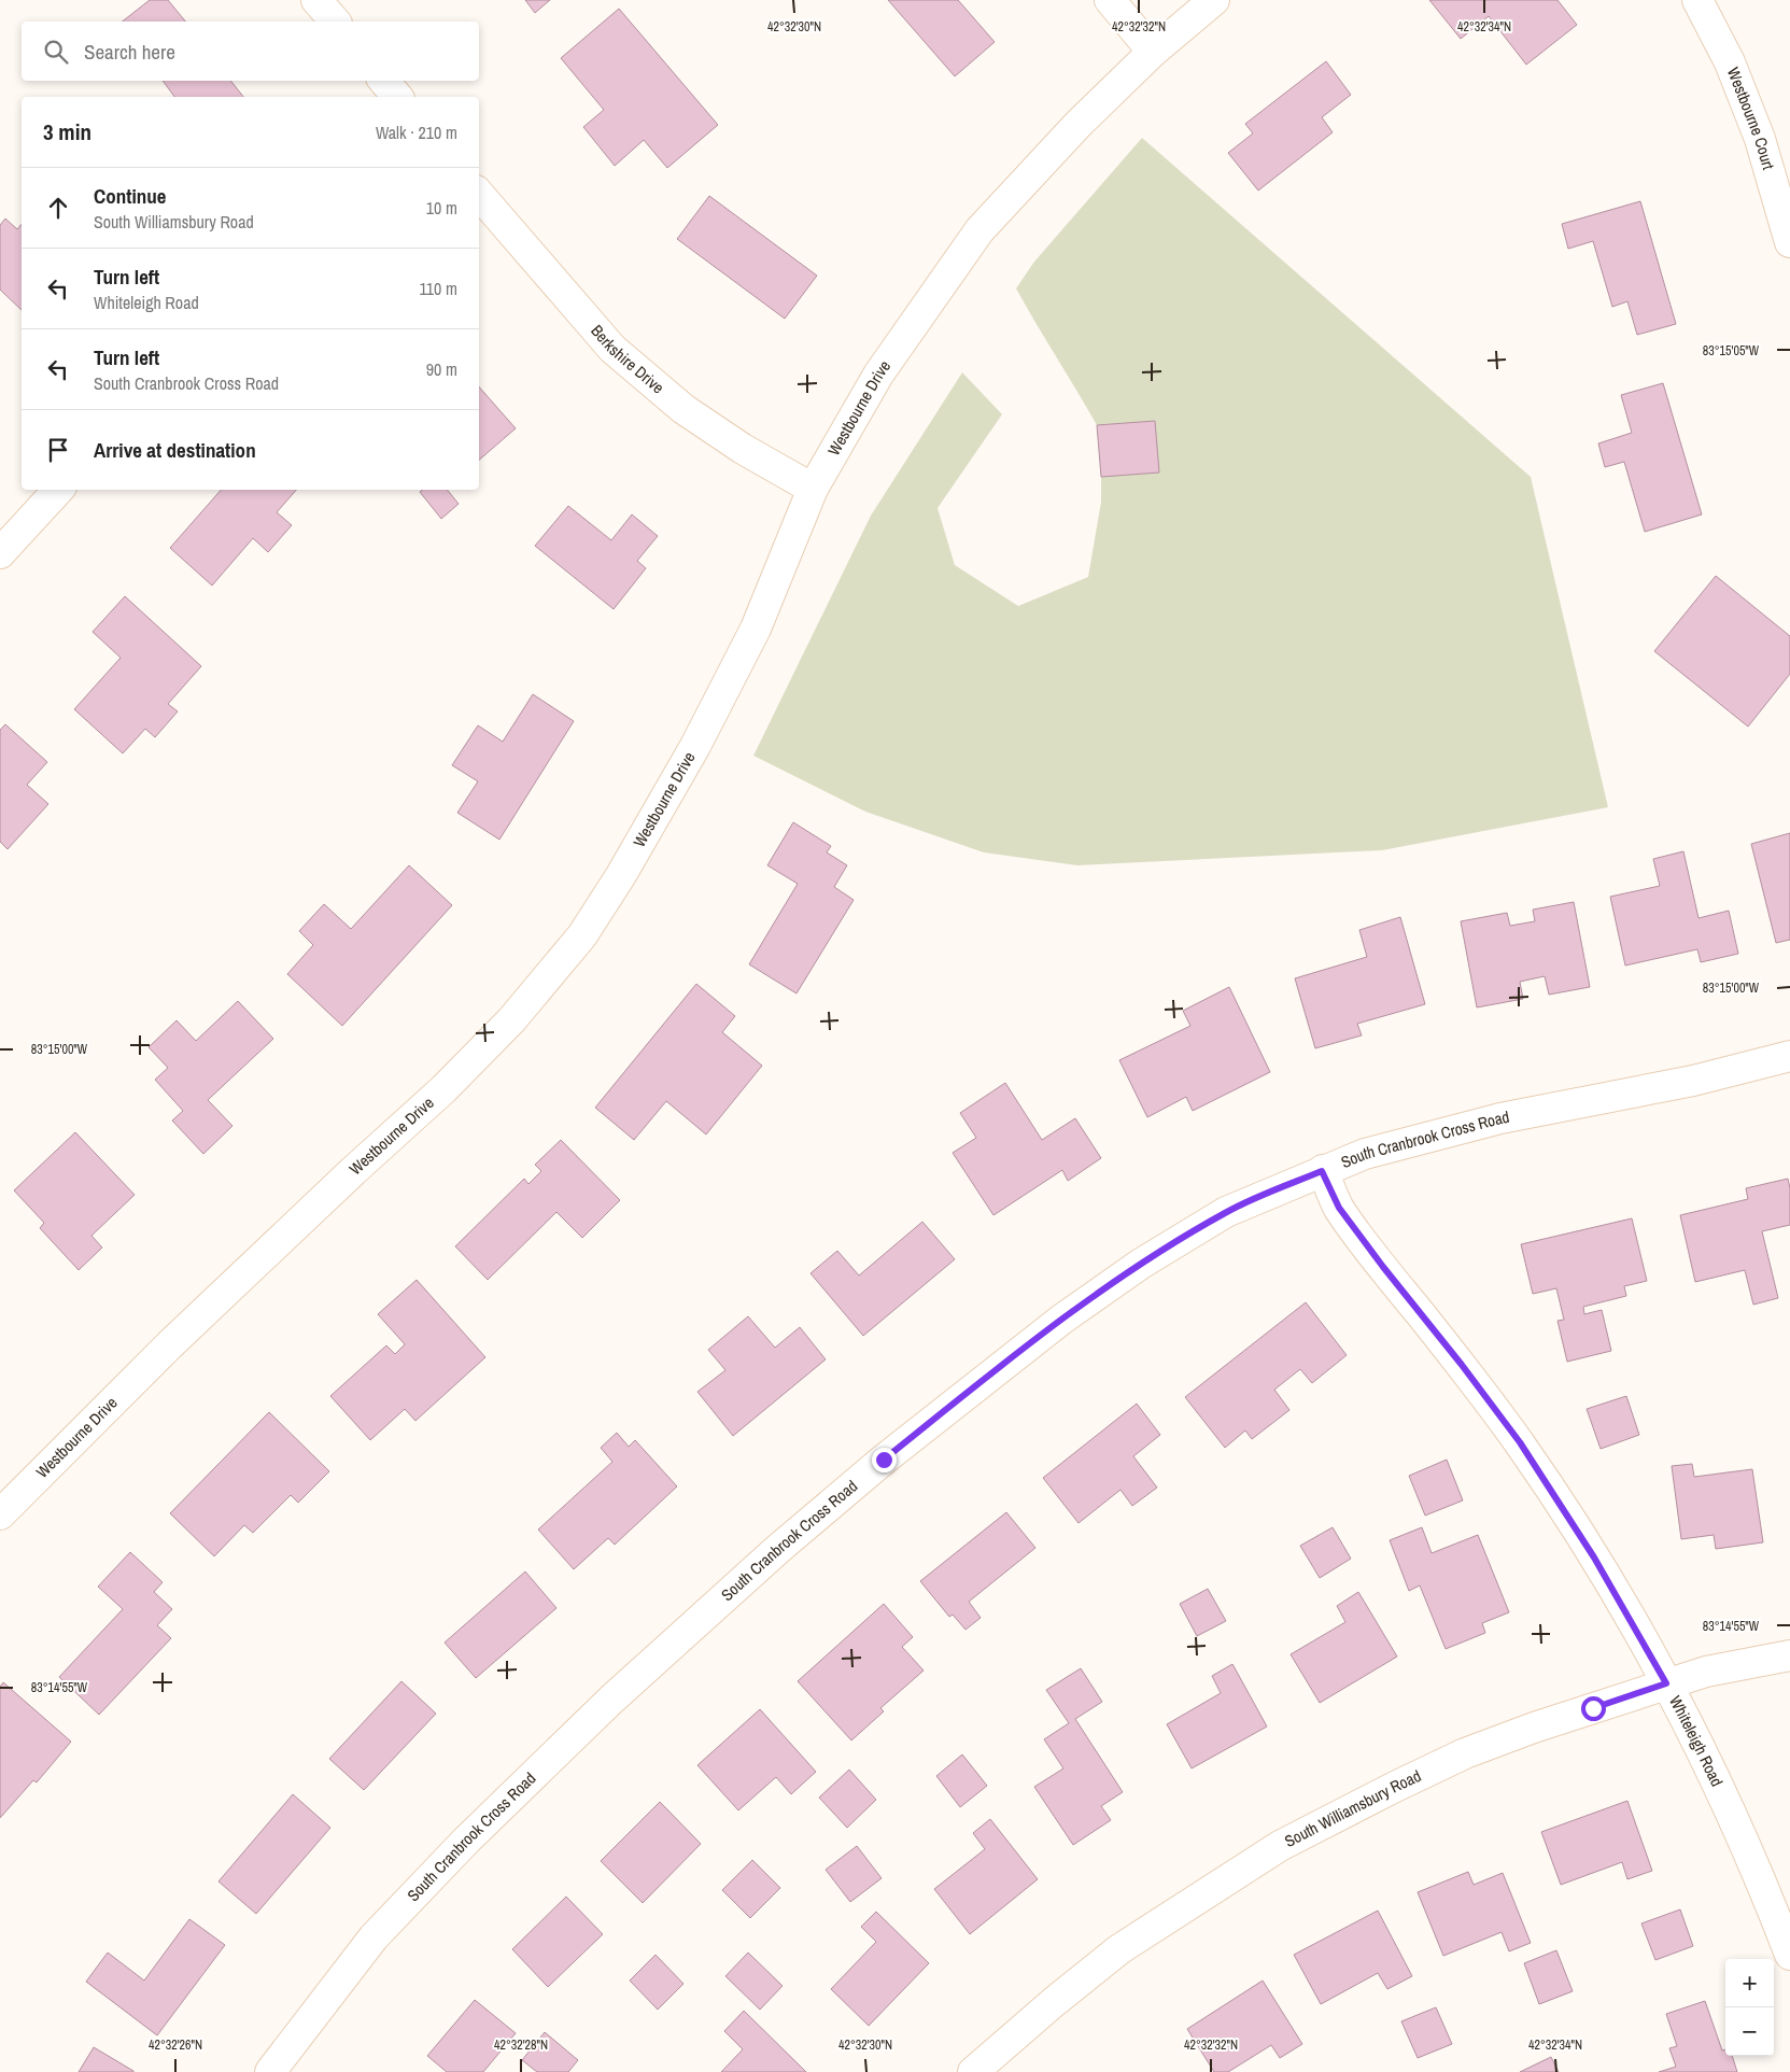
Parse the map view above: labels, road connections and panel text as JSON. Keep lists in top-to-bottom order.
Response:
{
  "streets": {
    "street": [
      "Westbourne Court",
      "Berkshire Drive",
      "Westbourne Drive",
      "South Cranbrook Cross Road",
      "Whiteleigh Road",
      "South Williamsbury Road"
    ]
  },
  "crossings": [
    ["Berkshire Drive", "Westbourne Drive"],
    ["South Cranbrook Cross Road", "Whiteleigh Road"],
    ["Whiteleigh Road", "South Williamsbury Road"]
  ],
  "page": {
    "search": "Search here",
    "heading": ["3 min", "Walk · 210 m"],
    "list": [
      ["Continue", "South Williamsbury Road", "10 m"],
      ["Turn left", "Whiteleigh Road", "110 m"],
      ["Turn left", "South Cranbrook Cross Road", "90 m"],
      "Arrive at destination"
    ],
    "map_buttons": ["+", "−"]
  },
  "coordinates": [
    "42°32'30\"N",
    "42°32'32\"N",
    "42°32'34\"N",
    "83°15'05\"W",
    "83°15'00\"W",
    "83°14'55\"W",
    "42°32'26\"N",
    "42°32'28\"N"
  ]
}
